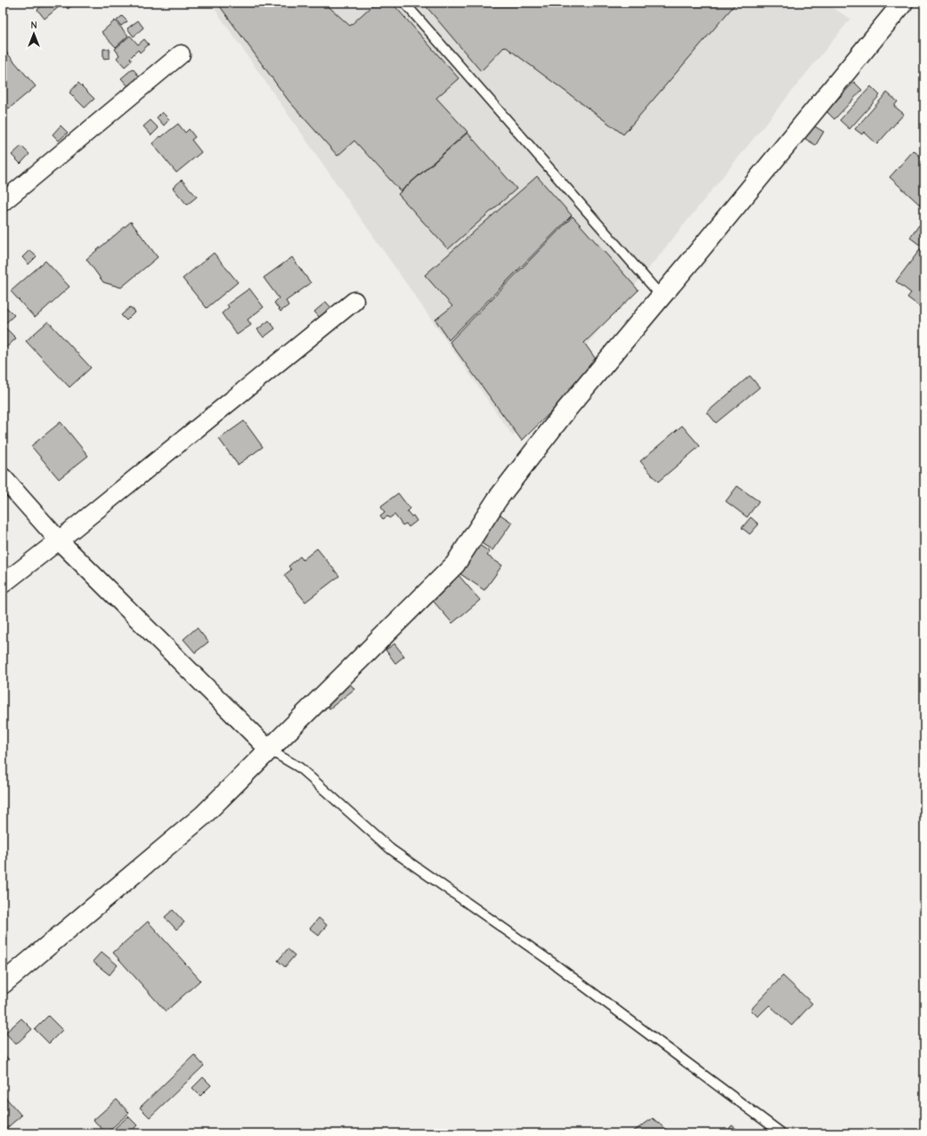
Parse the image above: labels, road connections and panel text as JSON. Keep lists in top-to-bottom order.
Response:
{
  "north": "top"
}
